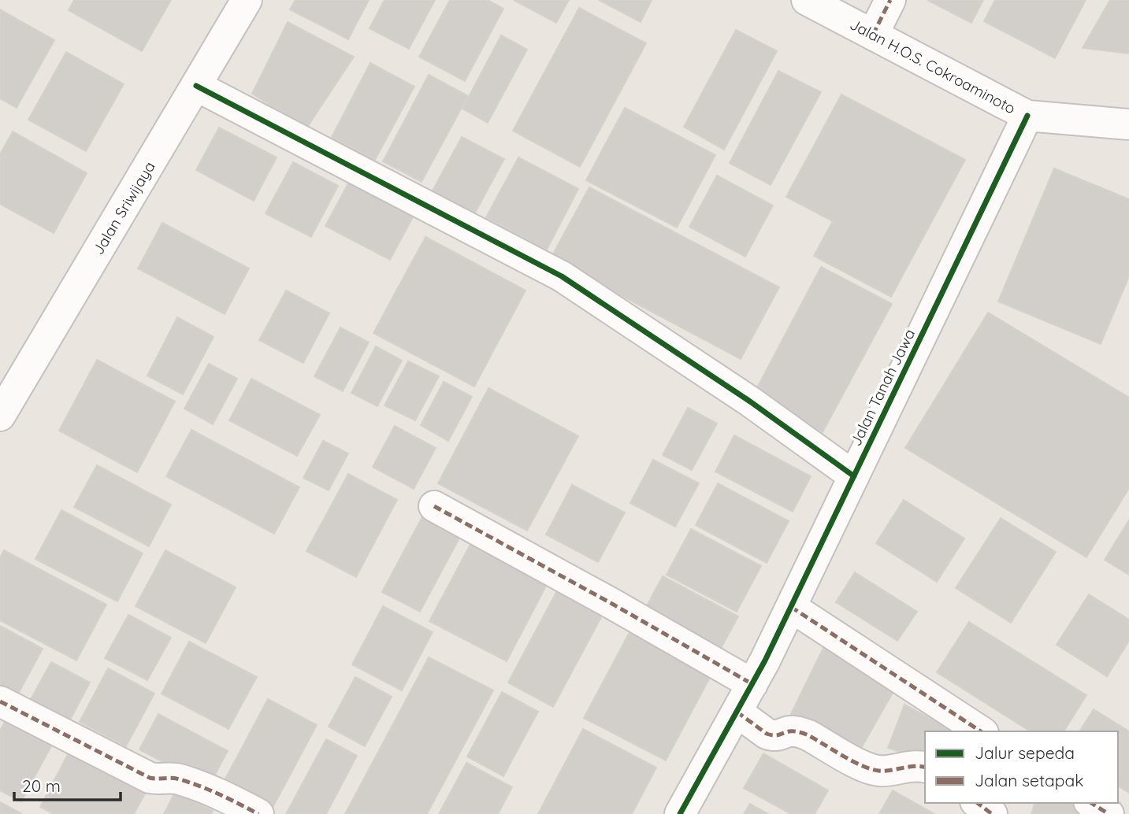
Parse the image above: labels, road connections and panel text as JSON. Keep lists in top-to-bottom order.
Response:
{
  "streets": {
    "street": ["Jalan H.O.S. Cokroaminoto", "Jalan Sriwijaya", "Jalan Tanah Jawa"]
  },
  "crossings": [
    ["Jalan H.O.S. Cokroaminoto", "Jalan Tanah Jawa"]
  ],
  "legend": ["Jalur sepeda", "Jalan setapak"],
  "scale_bar": "20 m"
}
